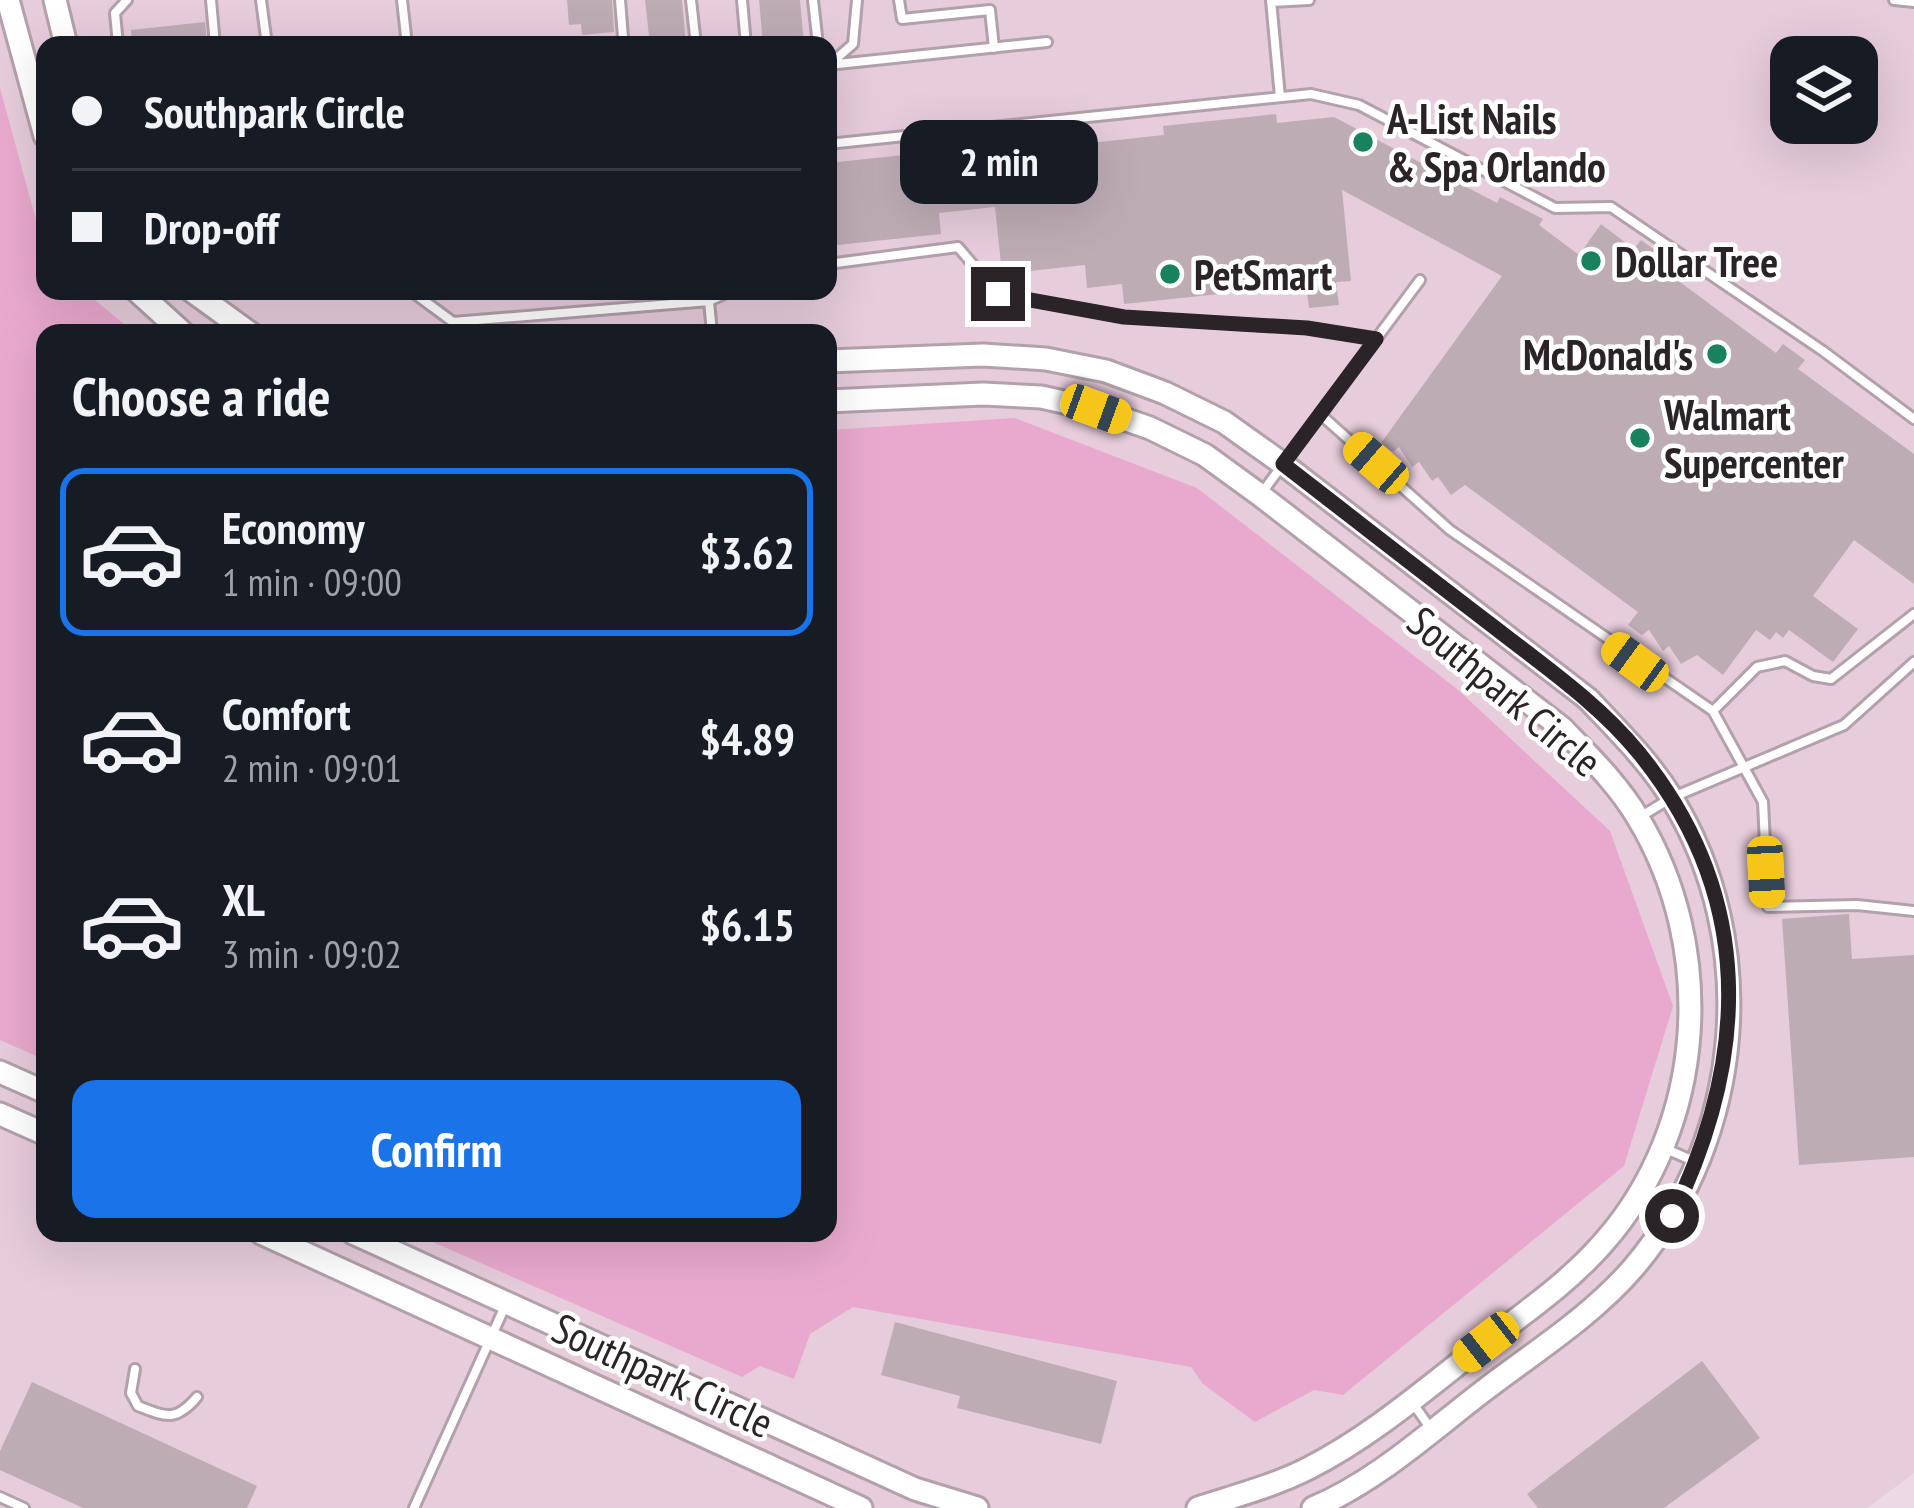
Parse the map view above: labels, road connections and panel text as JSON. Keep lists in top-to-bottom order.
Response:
{
  "streets": {
    "street": ["Southpark Circle"]
  },
  "places": [
    "A-List Nails & Spa Orlando",
    "Dollar Tree",
    "PetSmart",
    "McDonald's",
    "Walmart Supercenter"
  ],
  "page": {
    "banner": ["Southpark Circle", "Drop-off"],
    "bubble": "2 min",
    "heading": "Choose a ride",
    "list": [
      {
        "name": "Economy",
        "note": "1 min · 09:00",
        "value": "$3.62"
      },
      {
        "name": "Comfort",
        "note": "2 min · 09:01",
        "value": "$4.89"
      },
      {
        "name": "XL",
        "note": "3 min · 09:02",
        "value": "$6.15"
      }
    ],
    "buttons": "Confirm"
  }
}
